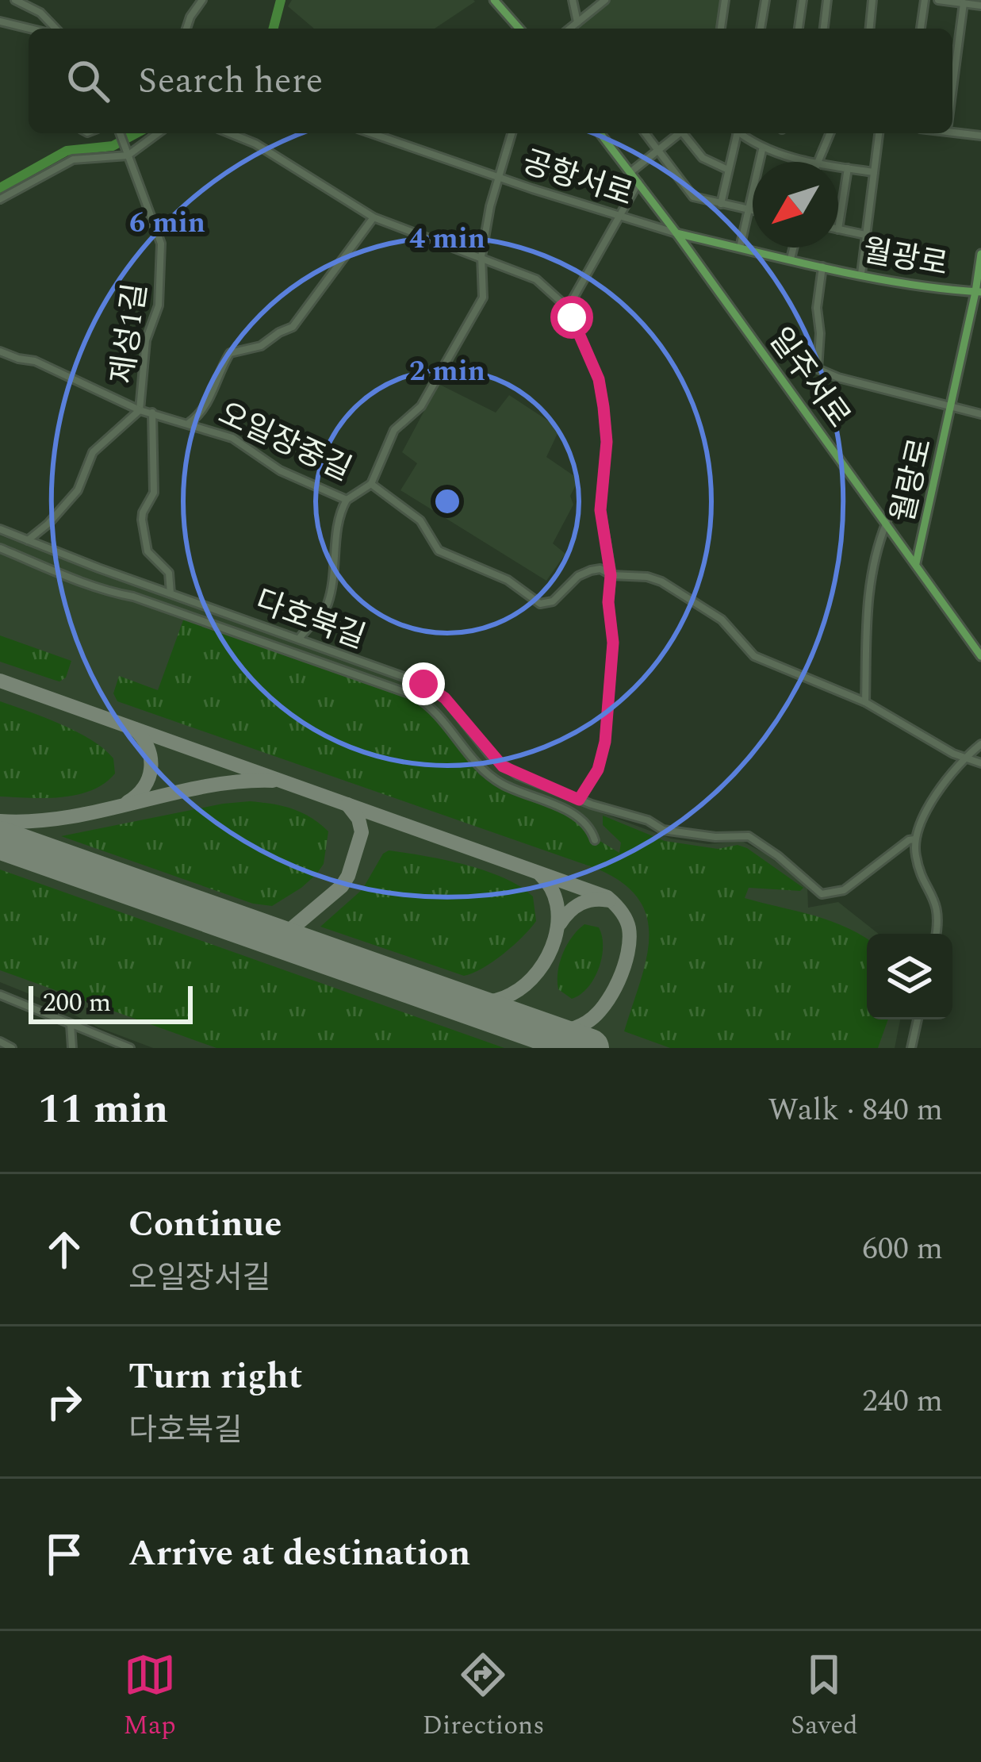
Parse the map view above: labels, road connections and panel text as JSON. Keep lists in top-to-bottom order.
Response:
{
  "streets": {
    "main road": ["월광로", "일주서로", "월랑로"],
    "street": [
      "공항서로",
      "제성1길",
      "오일장중길",
      "다호북길"
    ]
  },
  "crossings": [
    ["공항서로", "월광로"],
    ["공항서로", "일주서로"],
    ["월광로", "일주서로"],
    ["월광로", "월랑로"],
    ["제성1길", "오일장중길"],
    ["일주서로", "월랑로"]
  ],
  "scale_bar": "200 m",
  "north": "bottom left",
  "page": {
    "search": "Search here",
    "scale": "200 m",
    "heading": ["11 min", "Walk · 840 m"],
    "list": [
      ["Continue", "오일장서길", "600 m"],
      ["Turn right", "다호북길", "240 m"],
      "Arrive at destination"
    ],
    "nav": ["Map", "Directions", "Saved"]
  },
  "rings": ["6 min", "4 min", "2 min"]
}
